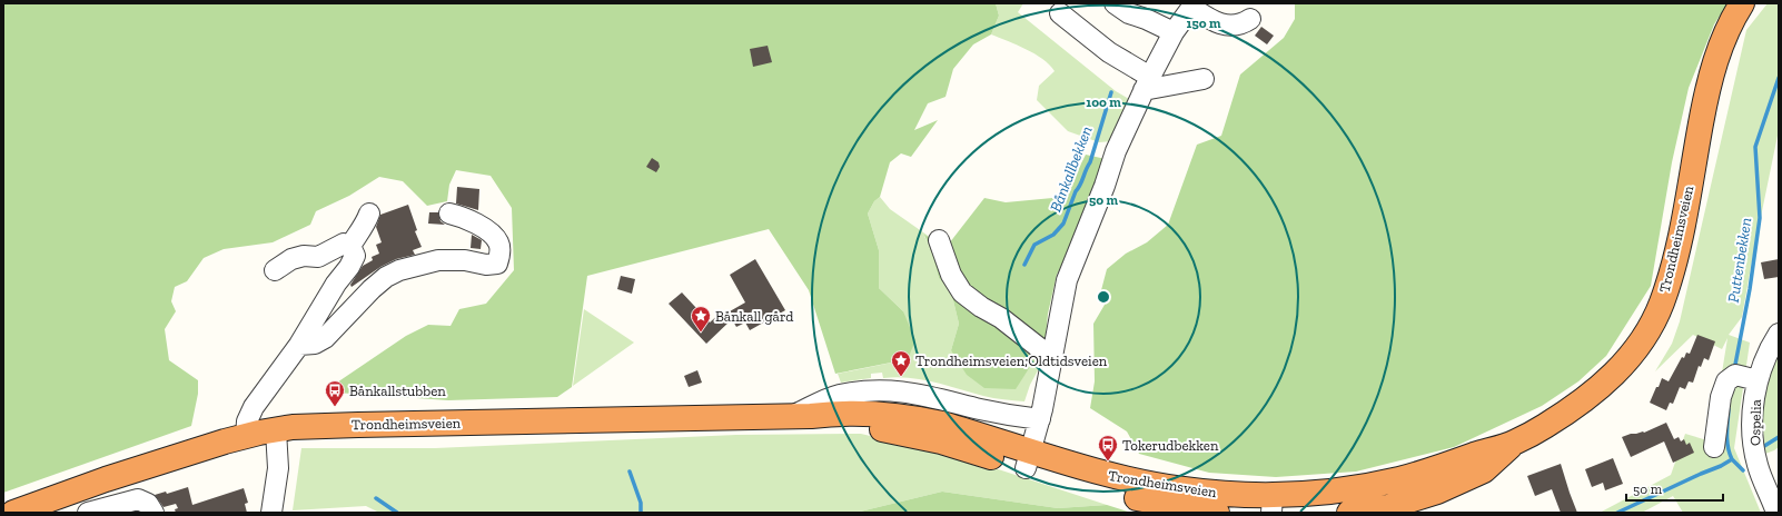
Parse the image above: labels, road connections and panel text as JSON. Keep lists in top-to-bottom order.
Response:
{
  "streets": {
    "highway": ["Trondheimsveien"],
    "street": ["Ospelia"]
  },
  "water": ["Bånkallbekken", "Puttenbekken"],
  "places": {
    "place": ["Bånkall gård", "Trondheimsveien;Oldtidsveien"],
    "bus stop": ["Bånkallstubben", "Tokerudbekken"]
  },
  "scale_bar": "50 m",
  "rings": ["150 m", "100 m", "50 m"]
}
